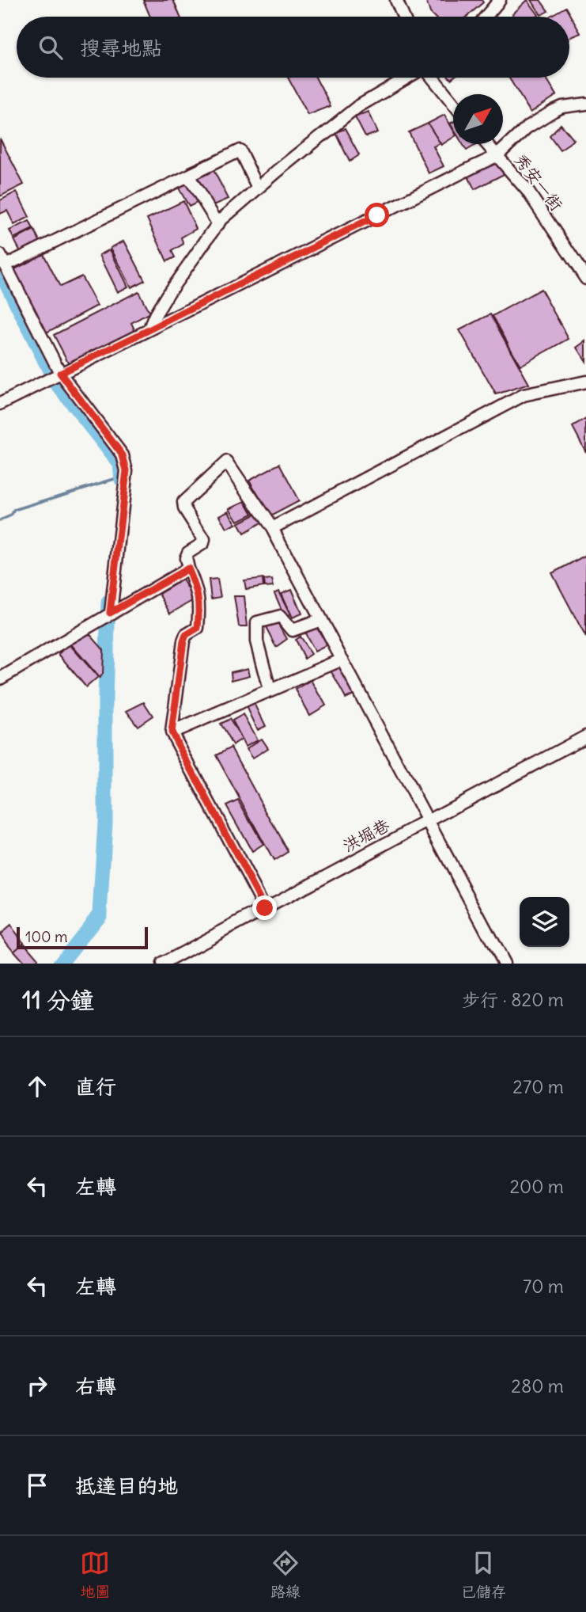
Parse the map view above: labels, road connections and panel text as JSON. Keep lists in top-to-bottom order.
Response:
{
  "streets": {
    "street": ["秀安一街", "洪堀巷"]
  },
  "scale_bar": "100 m",
  "north": "top right",
  "page": {
    "search": "搜尋地點",
    "scale": "100 m",
    "heading": ["11 分鐘", "步行 · 820 m"],
    "list": [
      ["直行", "270 m"],
      ["左轉", "200 m"],
      ["左轉", "70 m"],
      ["右轉", "280 m"],
      "抵達目的地"
    ],
    "nav": ["地圖", "路線", "已儲存"]
  }
}
